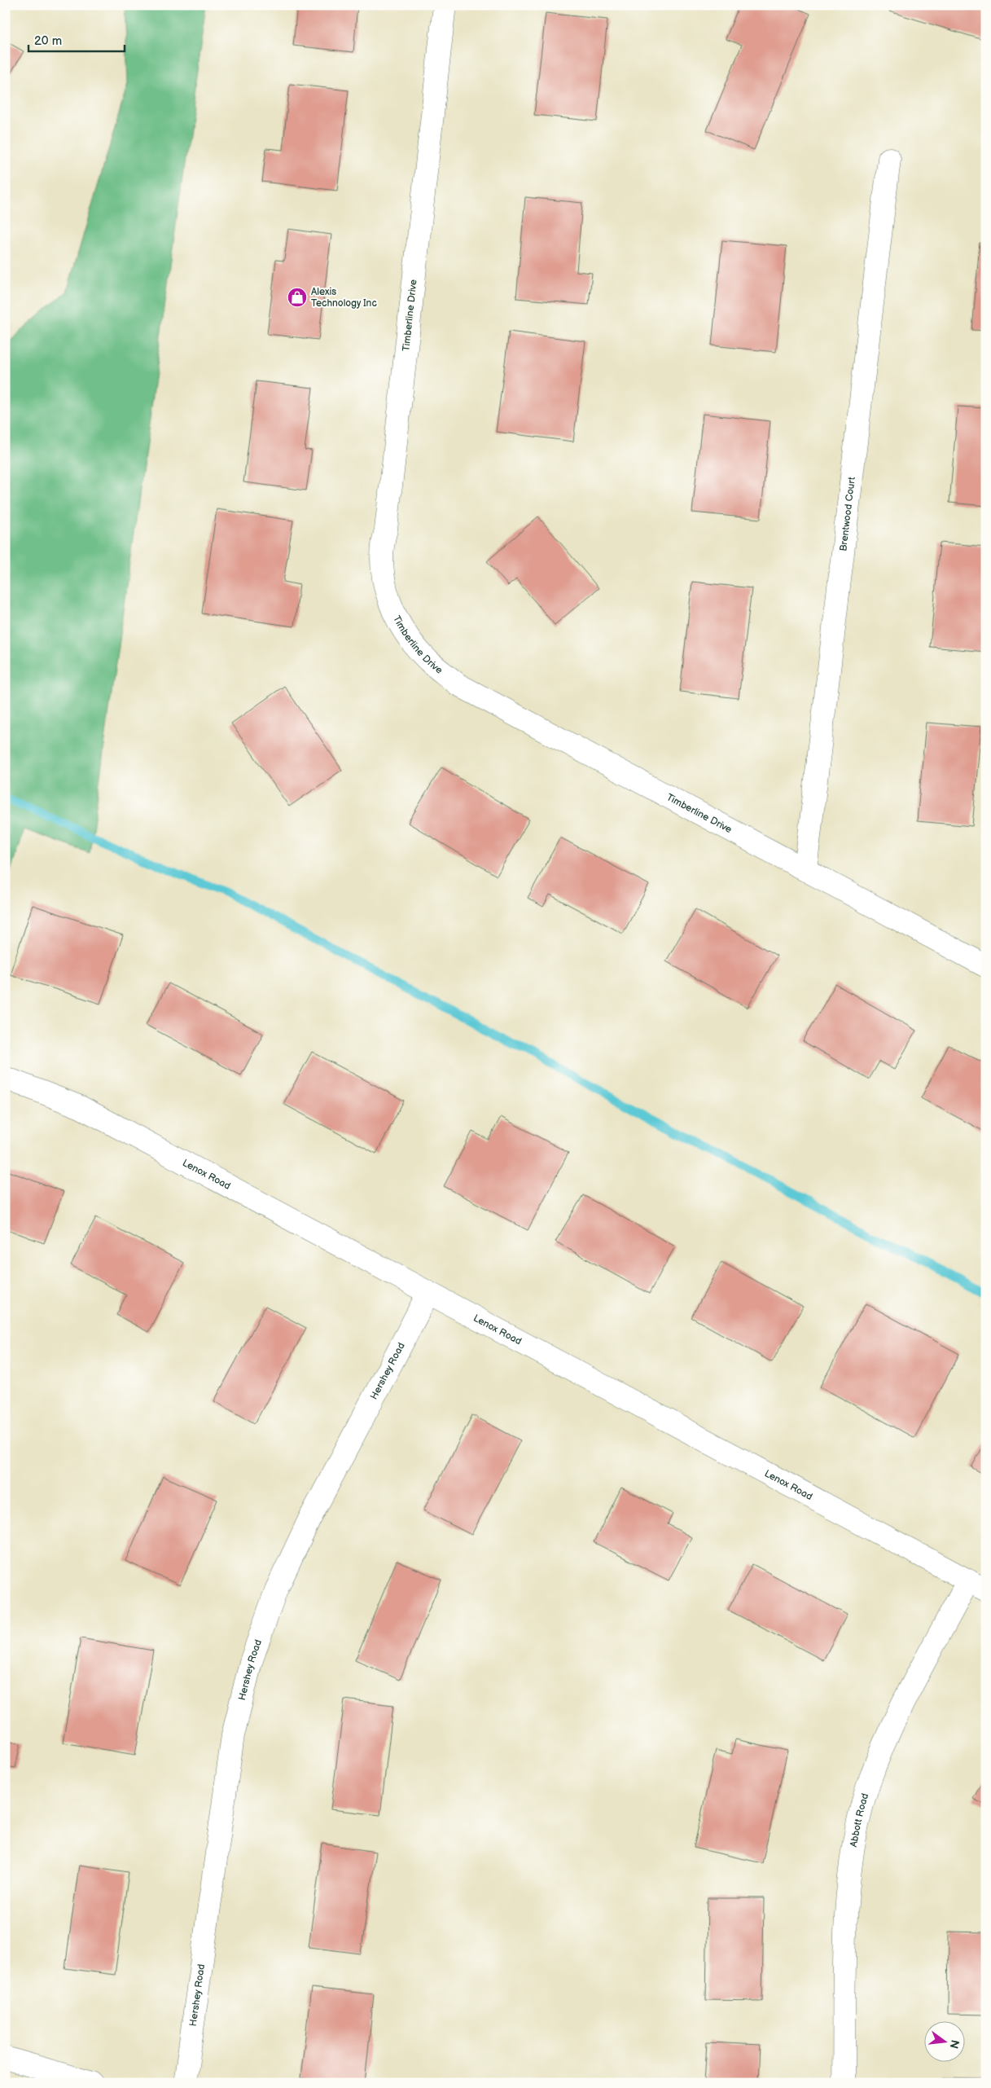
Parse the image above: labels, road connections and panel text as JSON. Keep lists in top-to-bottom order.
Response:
{
  "streets": {
    "street": [
      "Timberline Drive",
      "Brentwood Court",
      "Lenox Road",
      "Hershey Road",
      "Abbott Road"
    ]
  },
  "crossings": [
    ["Timberline Drive", "Brentwood Court"],
    ["Lenox Road", "Hershey Road"],
    ["Lenox Road", "Abbott Road"]
  ],
  "places": {
    "shop": ["Alexis Technology Inc"]
  },
  "scale_bar": "20 m",
  "north": "right"
}
